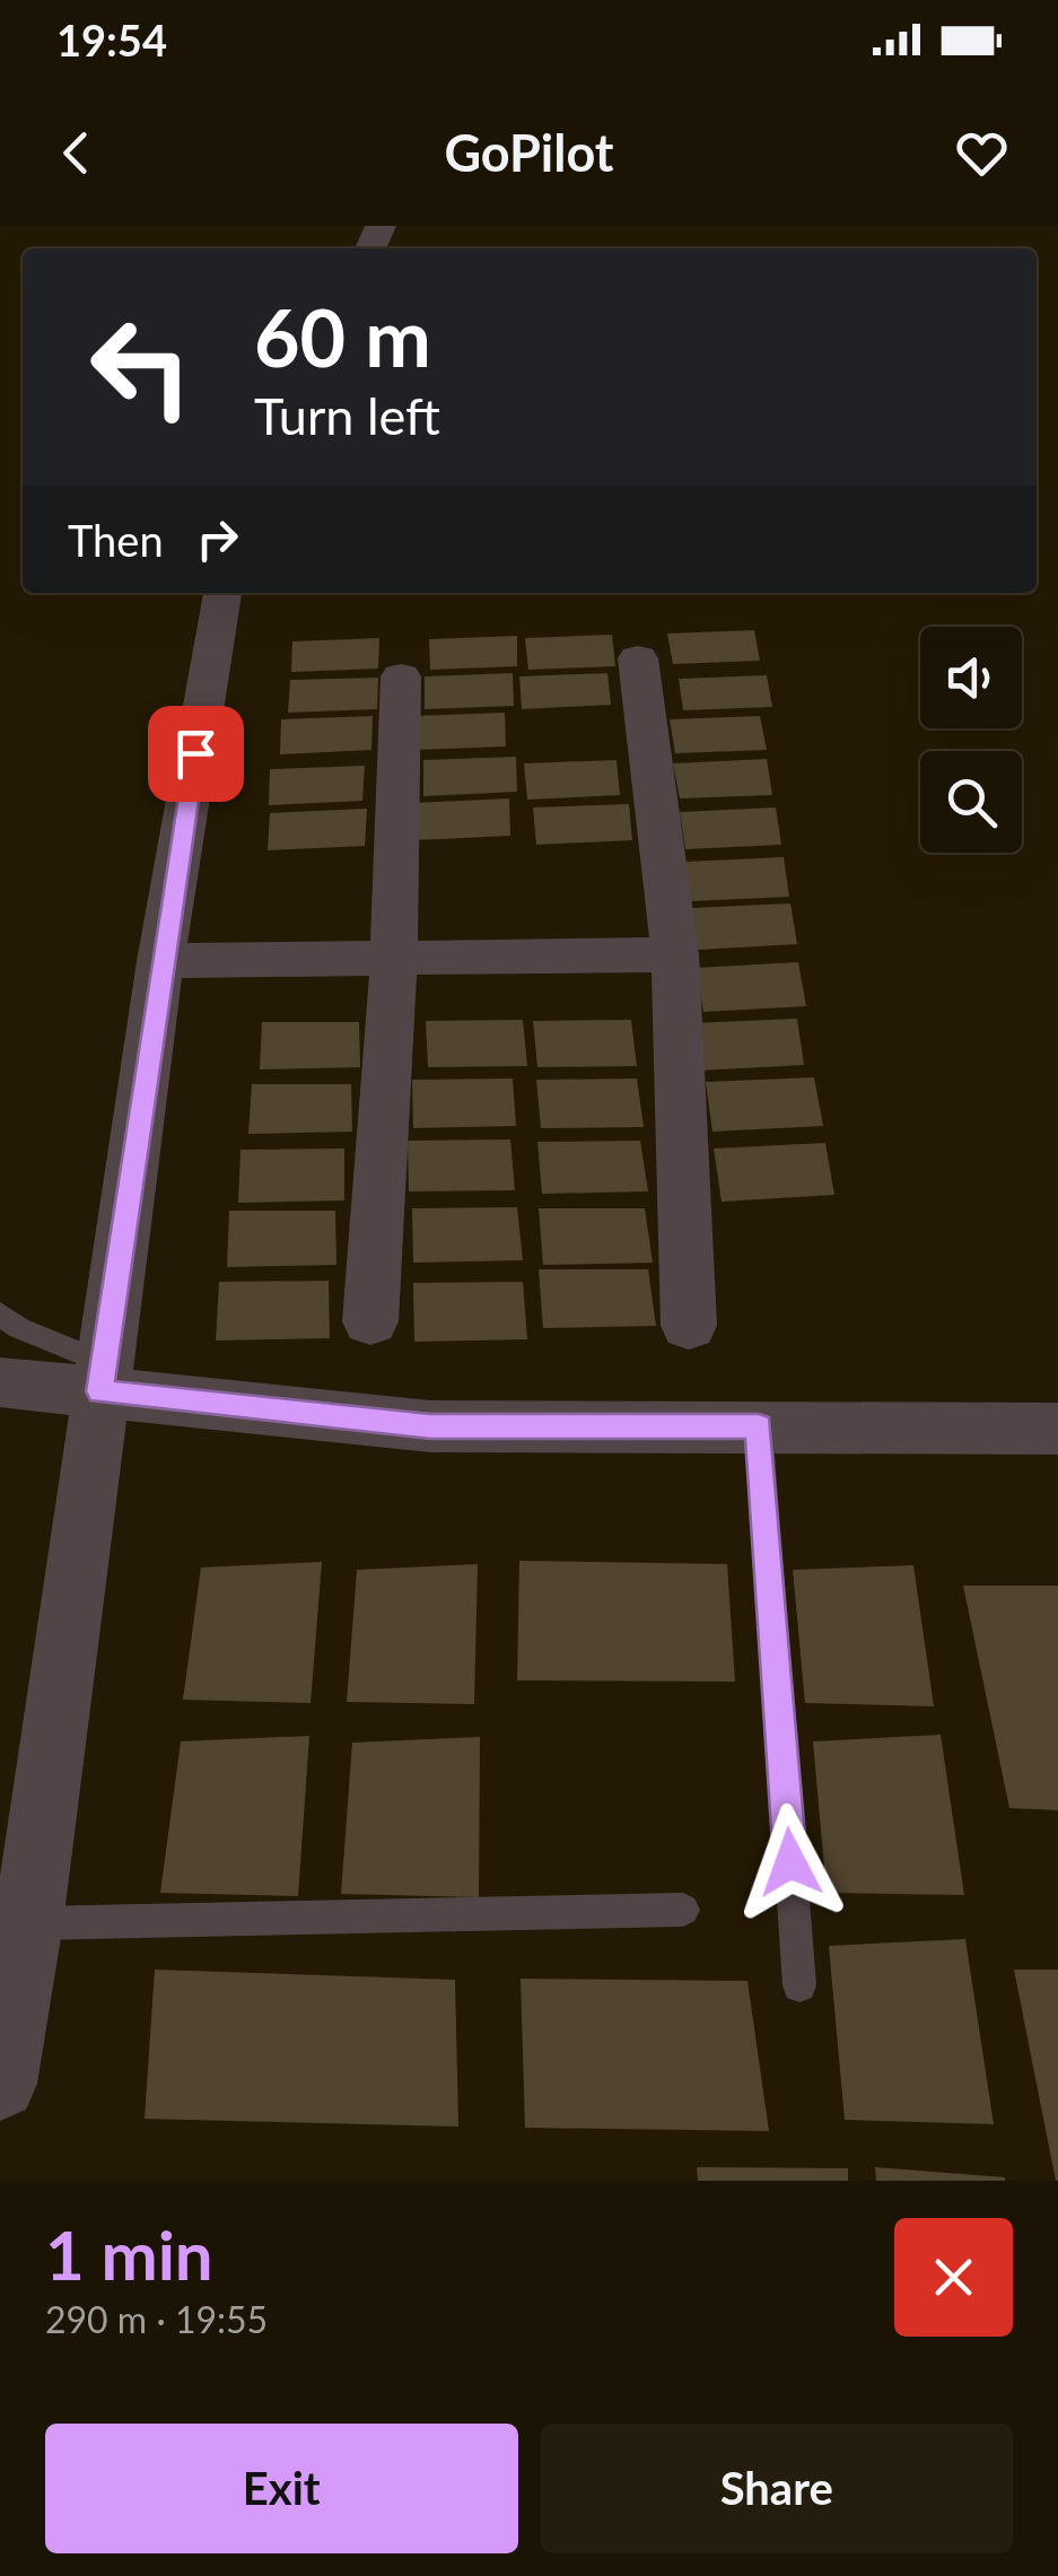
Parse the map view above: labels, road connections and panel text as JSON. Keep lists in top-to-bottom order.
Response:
{
  "page": {
    "status": "19:54",
    "header": "GoPilot",
    "turn": ["60 m", "Turn left"],
    "then": "Then",
    "heading": ["1 min", "290 m · 19:55"],
    "buttons": ["Exit", "Share"]
  }
}
